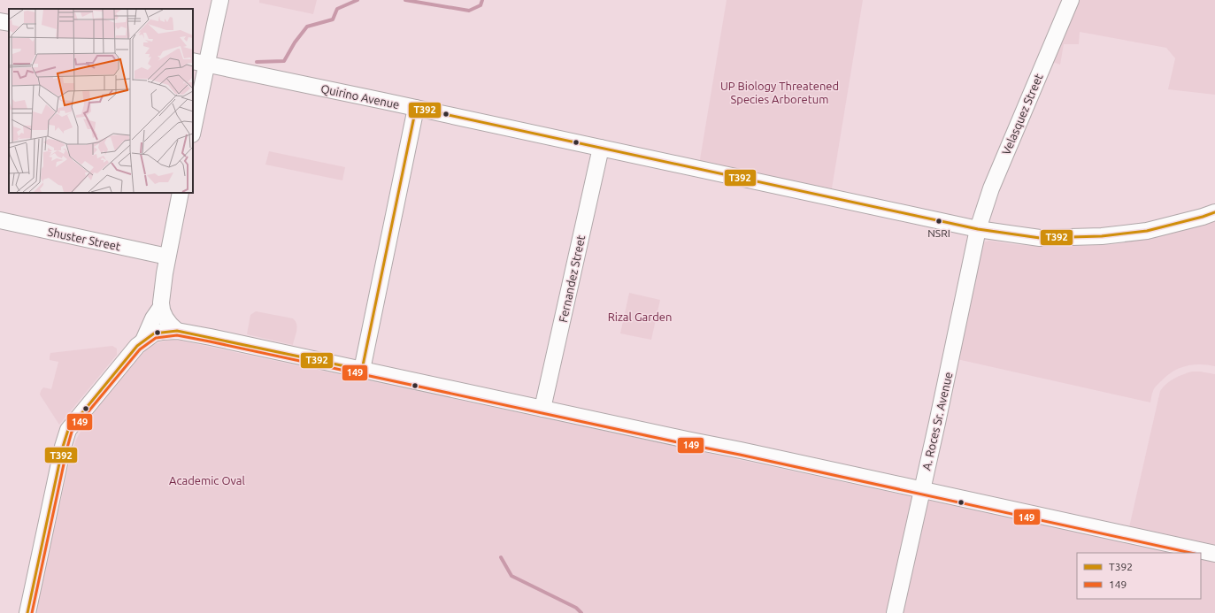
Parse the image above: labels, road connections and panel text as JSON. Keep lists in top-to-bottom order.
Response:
{
  "streets": {
    "street": [
      "Quirino Avenue",
      "Velasquez Street",
      "Shuster Street",
      "Fernandez Street",
      "A. Roces Sr. Avenue"
    ]
  },
  "crossings": [
    ["Quirino Avenue", "Velasquez Street"],
    ["Quirino Avenue", "Fernandez Street"],
    ["Quirino Avenue", "A. Roces Sr. Avenue"],
    ["Velasquez Street", "A. Roces Sr. Avenue"]
  ],
  "parks": ["UP Biology Threatened Species Arboretum", "Rizal Garden", "Academic Oval"],
  "places": ["NSRI"],
  "lines": ["transit line T392", "transit line 149"],
  "legend": ["T392", "149"]
}
